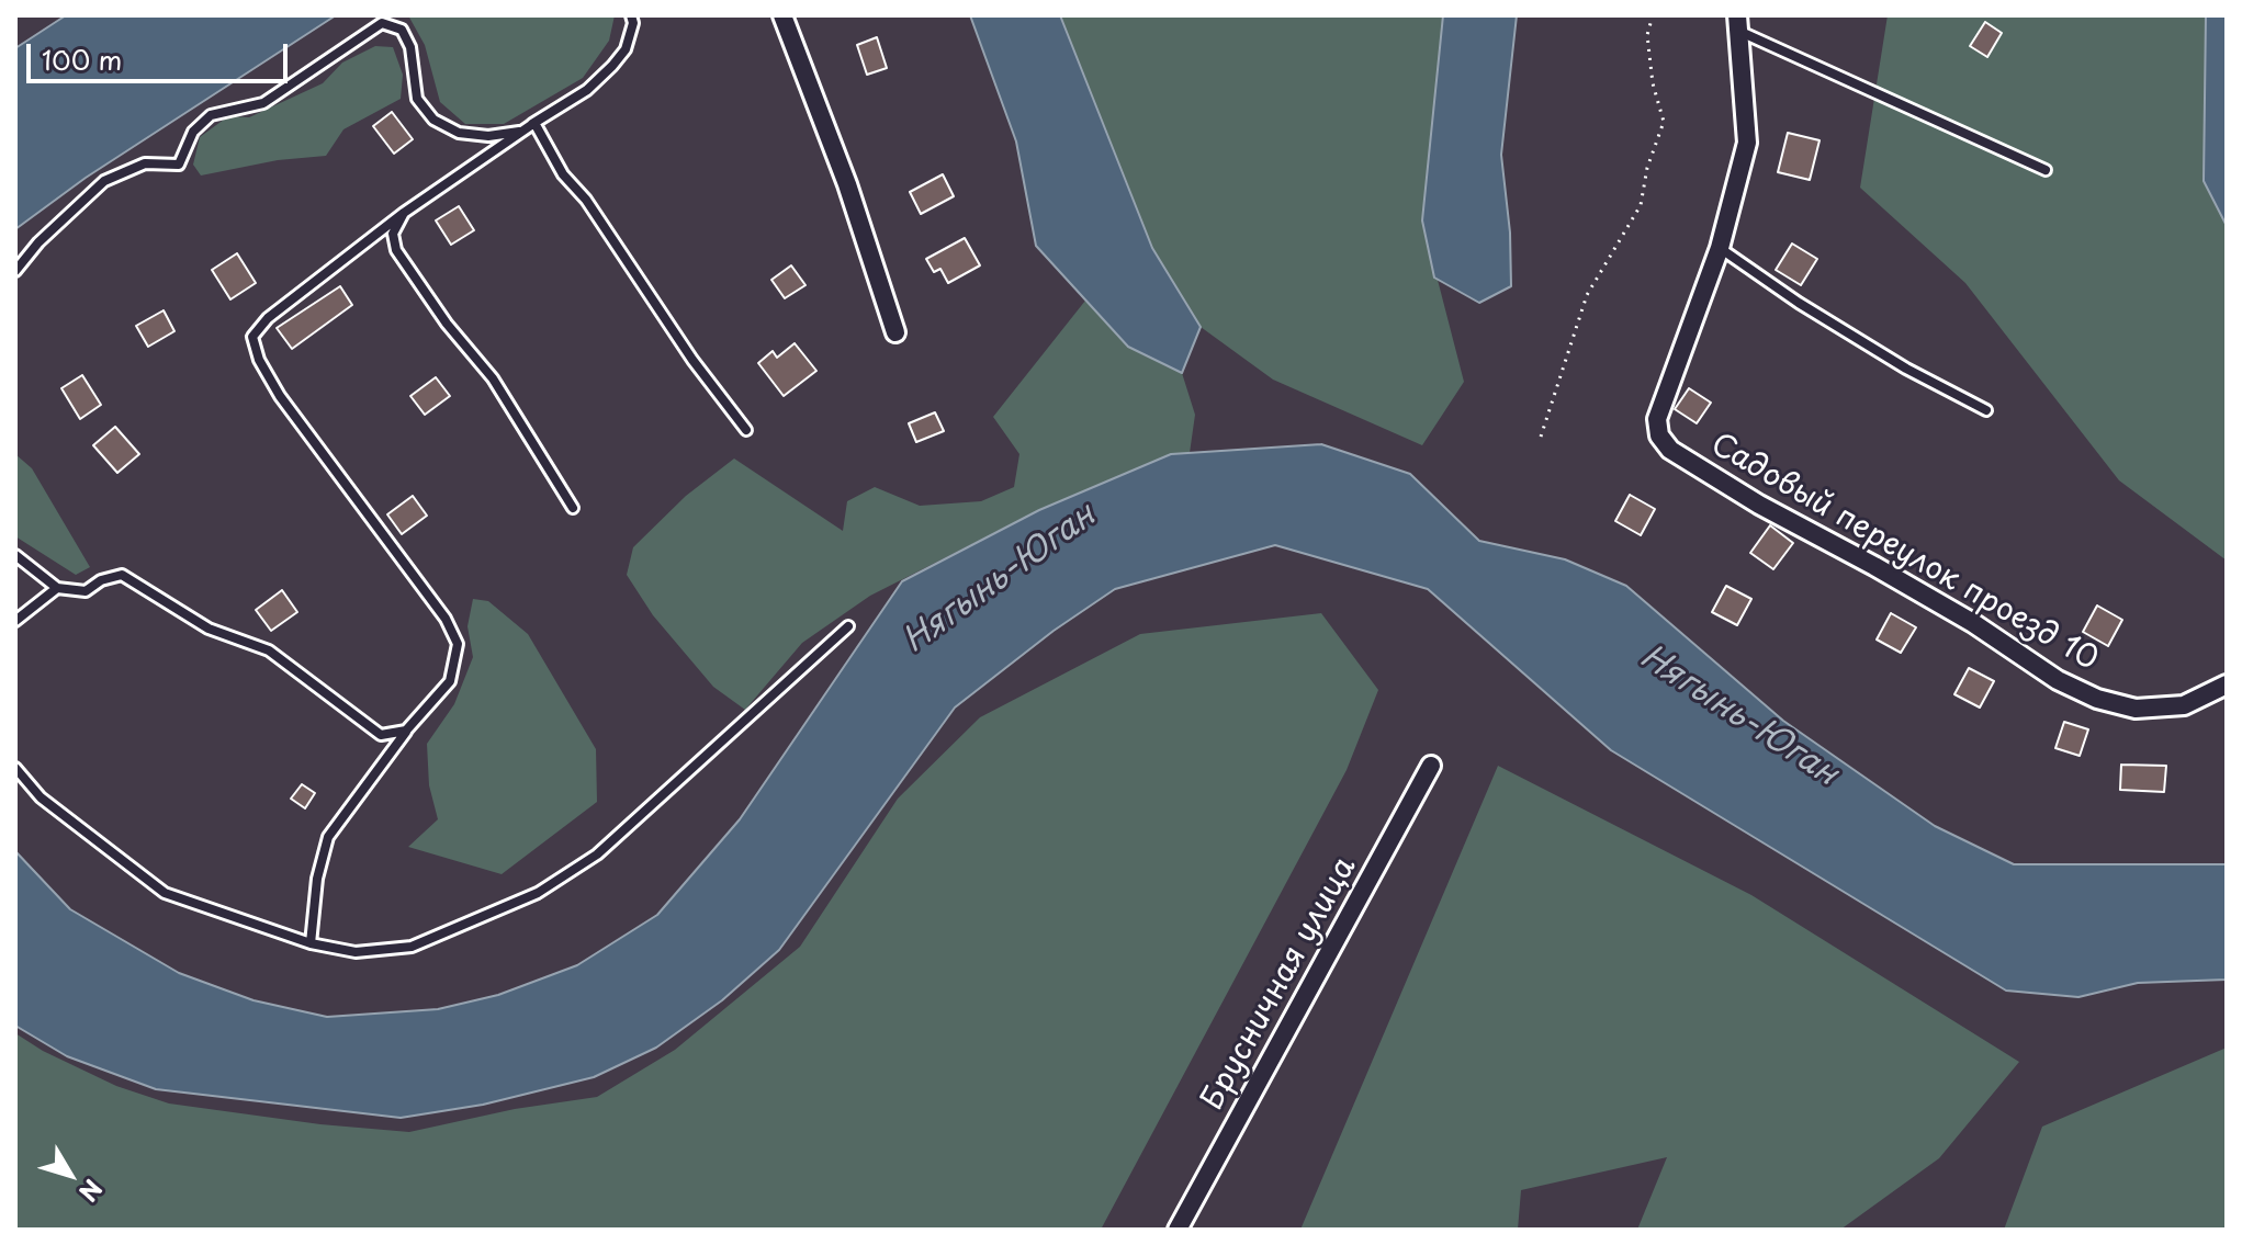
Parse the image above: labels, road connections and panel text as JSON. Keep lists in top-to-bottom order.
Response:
{
  "streets": {
    "street": ["Садовый переулок проезд 10", "Брусничная улица"]
  },
  "water": ["Нягынь-Юган"],
  "scale_bar": "100 m",
  "north": "bottom right"
}
